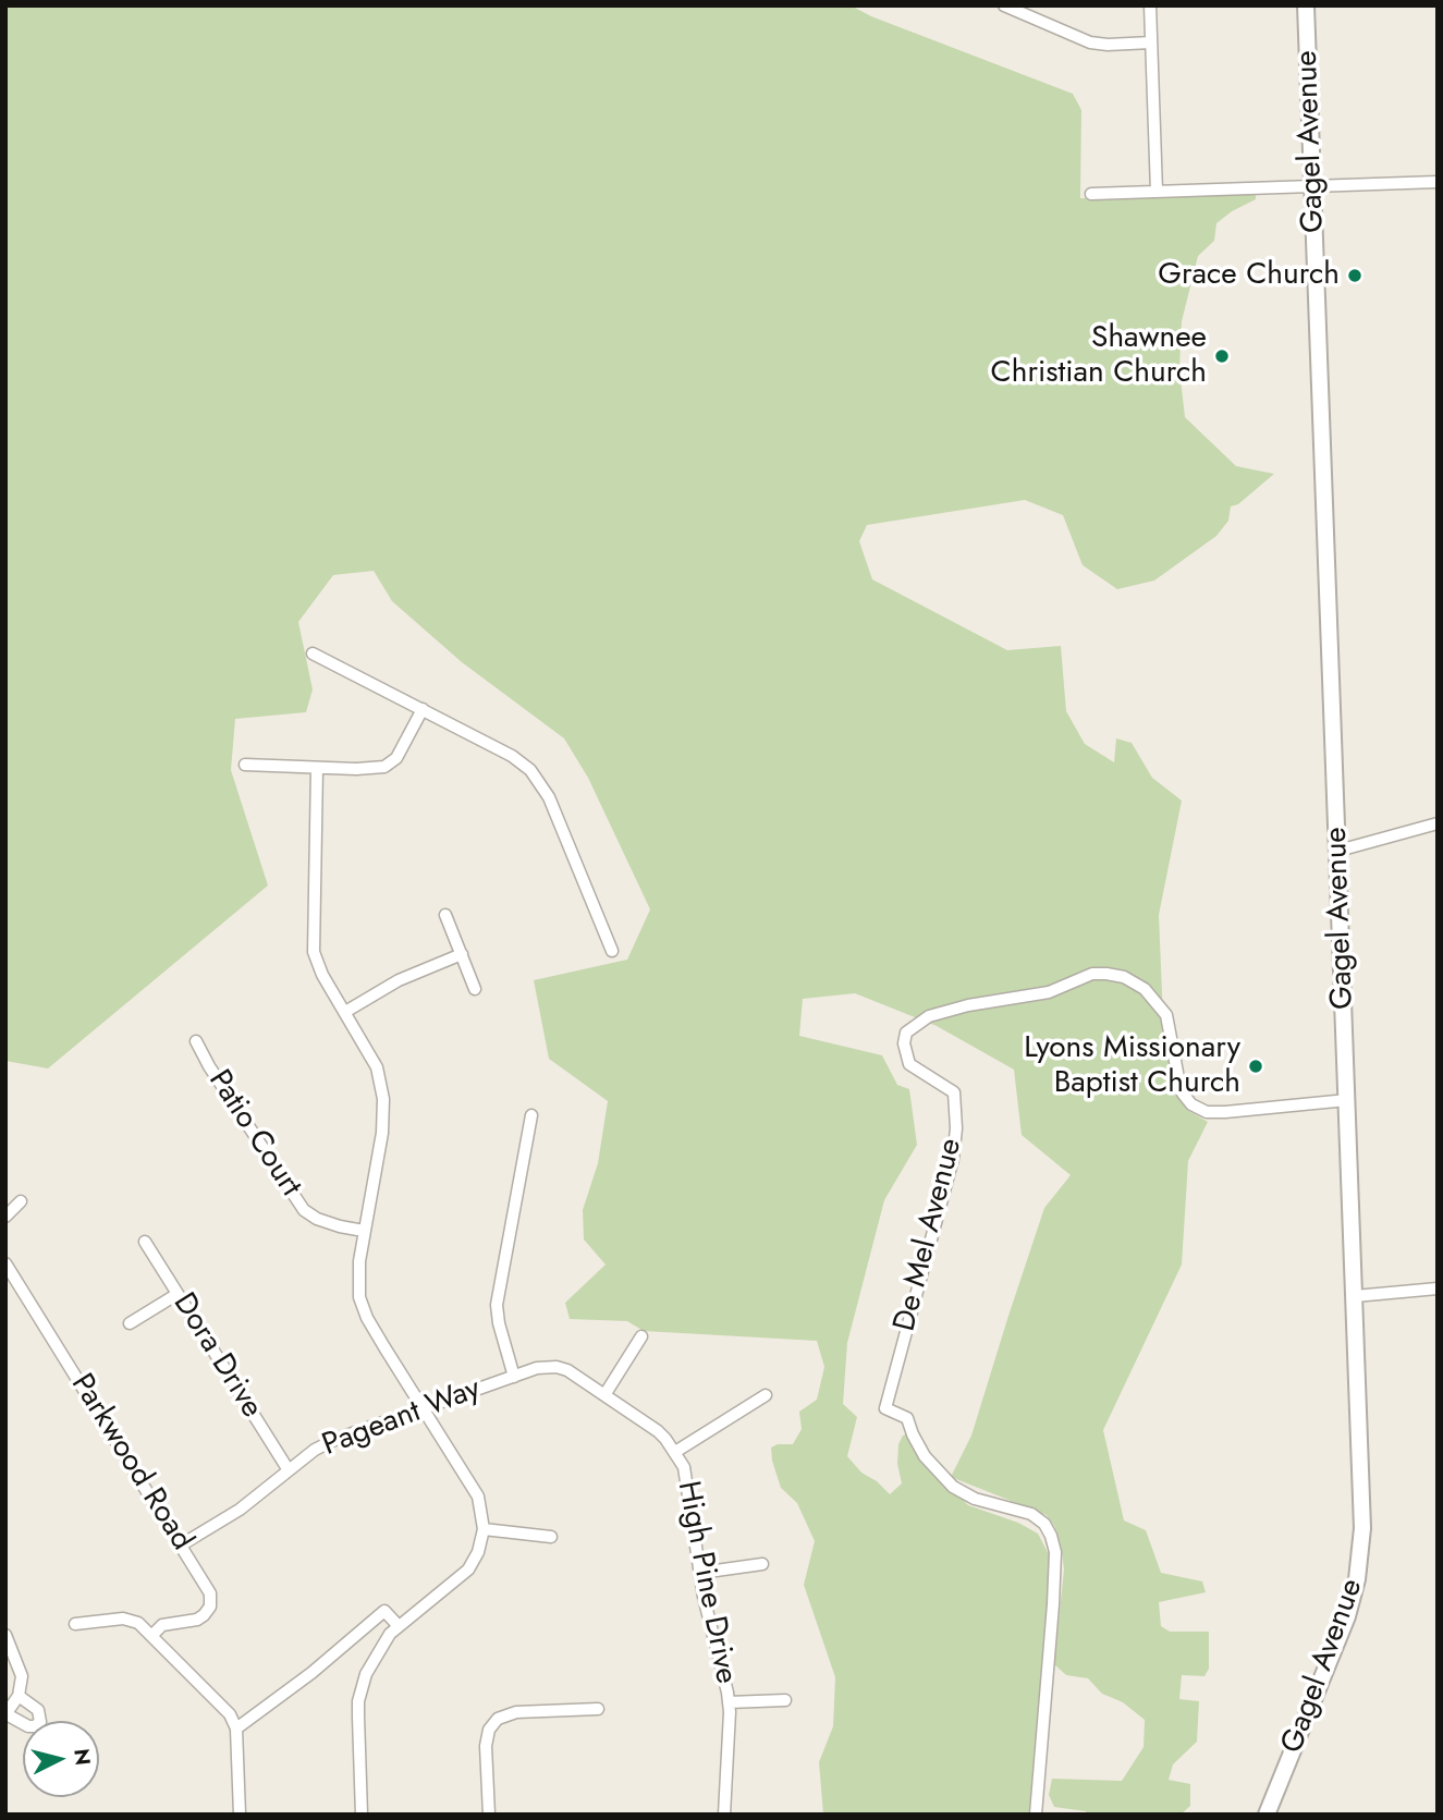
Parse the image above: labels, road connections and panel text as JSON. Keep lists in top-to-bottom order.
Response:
{
  "streets": {
    "street": [
      "Gagel Avenue",
      "Patio Court",
      "De Mel Avenue",
      "Dora Drive",
      "Pageant Way",
      "Parkwood Road",
      "High Pine Drive"
    ]
  },
  "crossings": [
    ["Gagel Avenue", "De Mel Avenue"],
    ["Dora Drive", "Pageant Way"],
    ["Pageant Way", "Parkwood Road"],
    ["Pageant Way", "High Pine Drive"]
  ],
  "places": ["Grace Church", "Shawnee Christian Church", "Lyons Missionary Baptist Church"],
  "north": "right"
}
